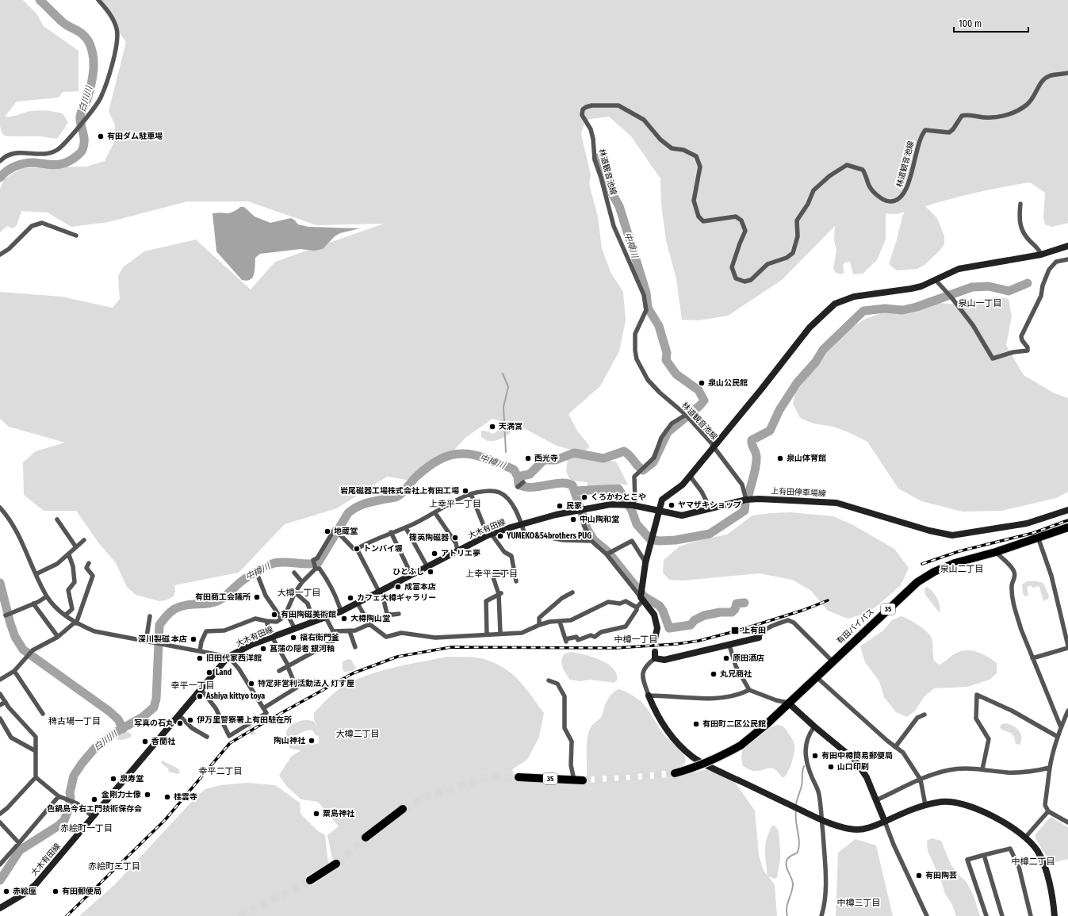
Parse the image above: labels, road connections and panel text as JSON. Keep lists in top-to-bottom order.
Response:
{
  "streets": {
    "highway": ["35", "有田バイパス"],
    "main road": ["上有田停車場線", "大木有田線"],
    "street": ["林道観音池線"]
  },
  "crossings": [
    ["上有田停車場線", "大木有田線"]
  ],
  "districts": [
    "泉山一丁目",
    "上幸平一丁目",
    "泉山二丁目",
    "上幸平二丁目",
    "大樽一丁目",
    "中樽一丁目",
    "幸平一丁目",
    "稗古場一丁目",
    "大樽二丁目",
    "幸平二丁目",
    "赤絵町一丁目",
    "中樽二丁目",
    "赤絵町二丁目",
    "中樽三丁目"
  ],
  "water": ["白川川", "中樽川"],
  "places": {
    "other": [
      "有田ダム駐車場",
      "泉山公民館",
      "天満宮",
      "西光寺",
      "泉山体育館",
      "岩尾磁器工場株式会社上有田工場",
      "くろかわとこや",
      "ヤマザキショップ",
      "民家",
      "中山陶和堂",
      "地蔵堂",
      "YUMEKO&54brothers PUG",
      "篠英陶磁器",
      "トンバイ塀",
      "アトリエ夢",
      "ひとふし",
      "成富本店",
      "有田商工会議所",
      "カフェ大樽ギャラリー",
      "有田陶磁美術館",
      "大樽陶山堂",
      "福右衛門釜",
      "深川製磁 本店",
      "菖蒲の隠者 銀河釉",
      "旧田代家西洋館",
      "原田酒店",
      "Land",
      "丸兄商社",
      "特定非営利活動法人 灯す屋",
      "Ashiya kittyo toya",
      "伊万里警察署上有田駐在所",
      "写真の石丸",
      "有田町二区公民館",
      "陶山神社",
      "香蘭社",
      "有田中樽簡易郵便局",
      "山口印刷",
      "泉寿堂",
      "金剛力士像",
      "桂雲寺",
      "色鍋島今右エ門技術保存会",
      "粟島神社",
      "有田陶芸",
      "赤絵座",
      "有田郵便局"
    ],
    "transit": ["上有田"]
  },
  "scale_bar": "100 m"
}
